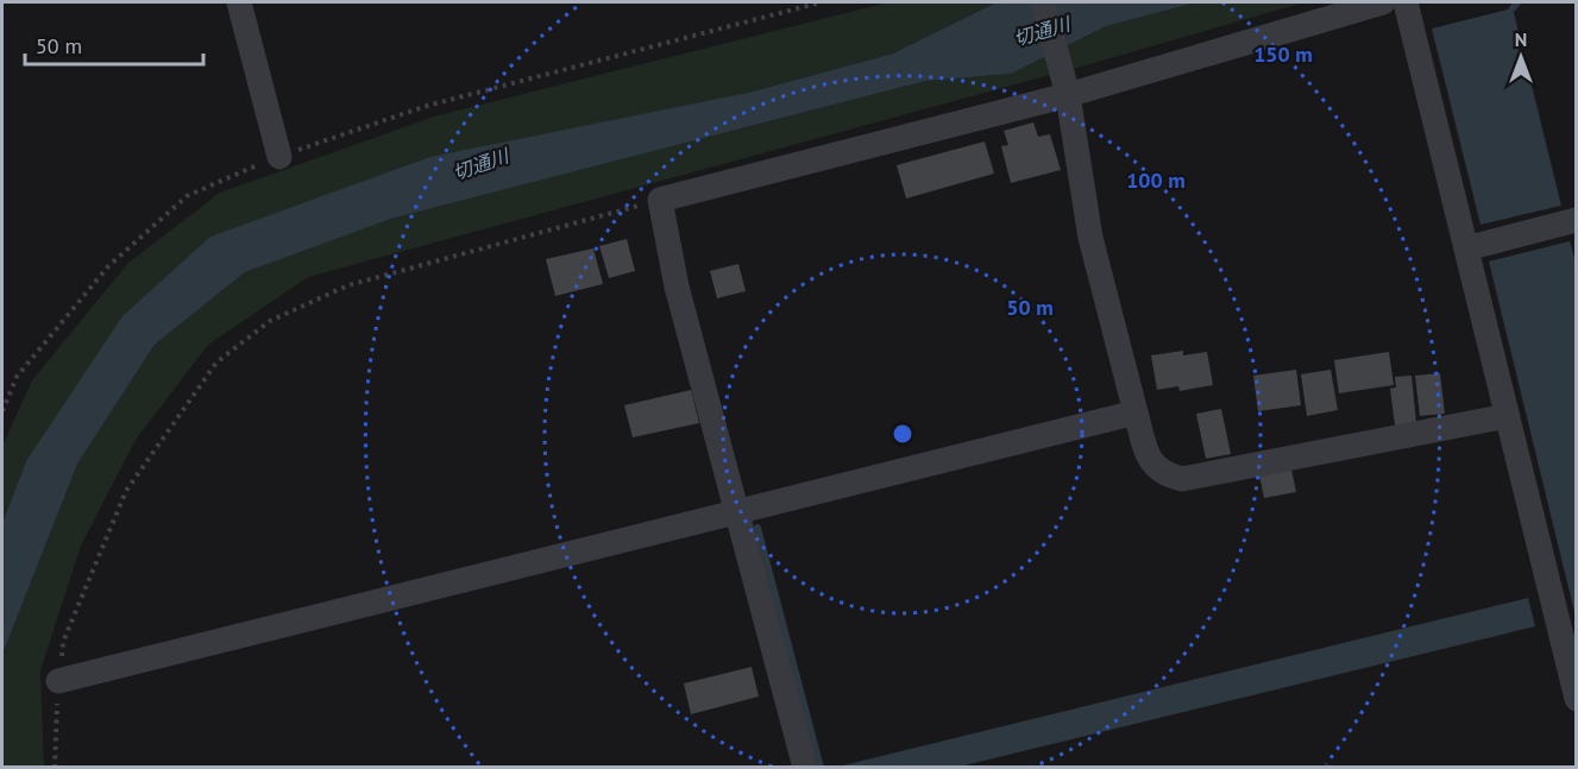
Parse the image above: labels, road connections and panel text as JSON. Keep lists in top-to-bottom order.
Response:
{
  "water": ["切通川"],
  "scale_bar": "50 m",
  "north": "top",
  "rings": ["150 m", "100 m", "50 m"]
}
